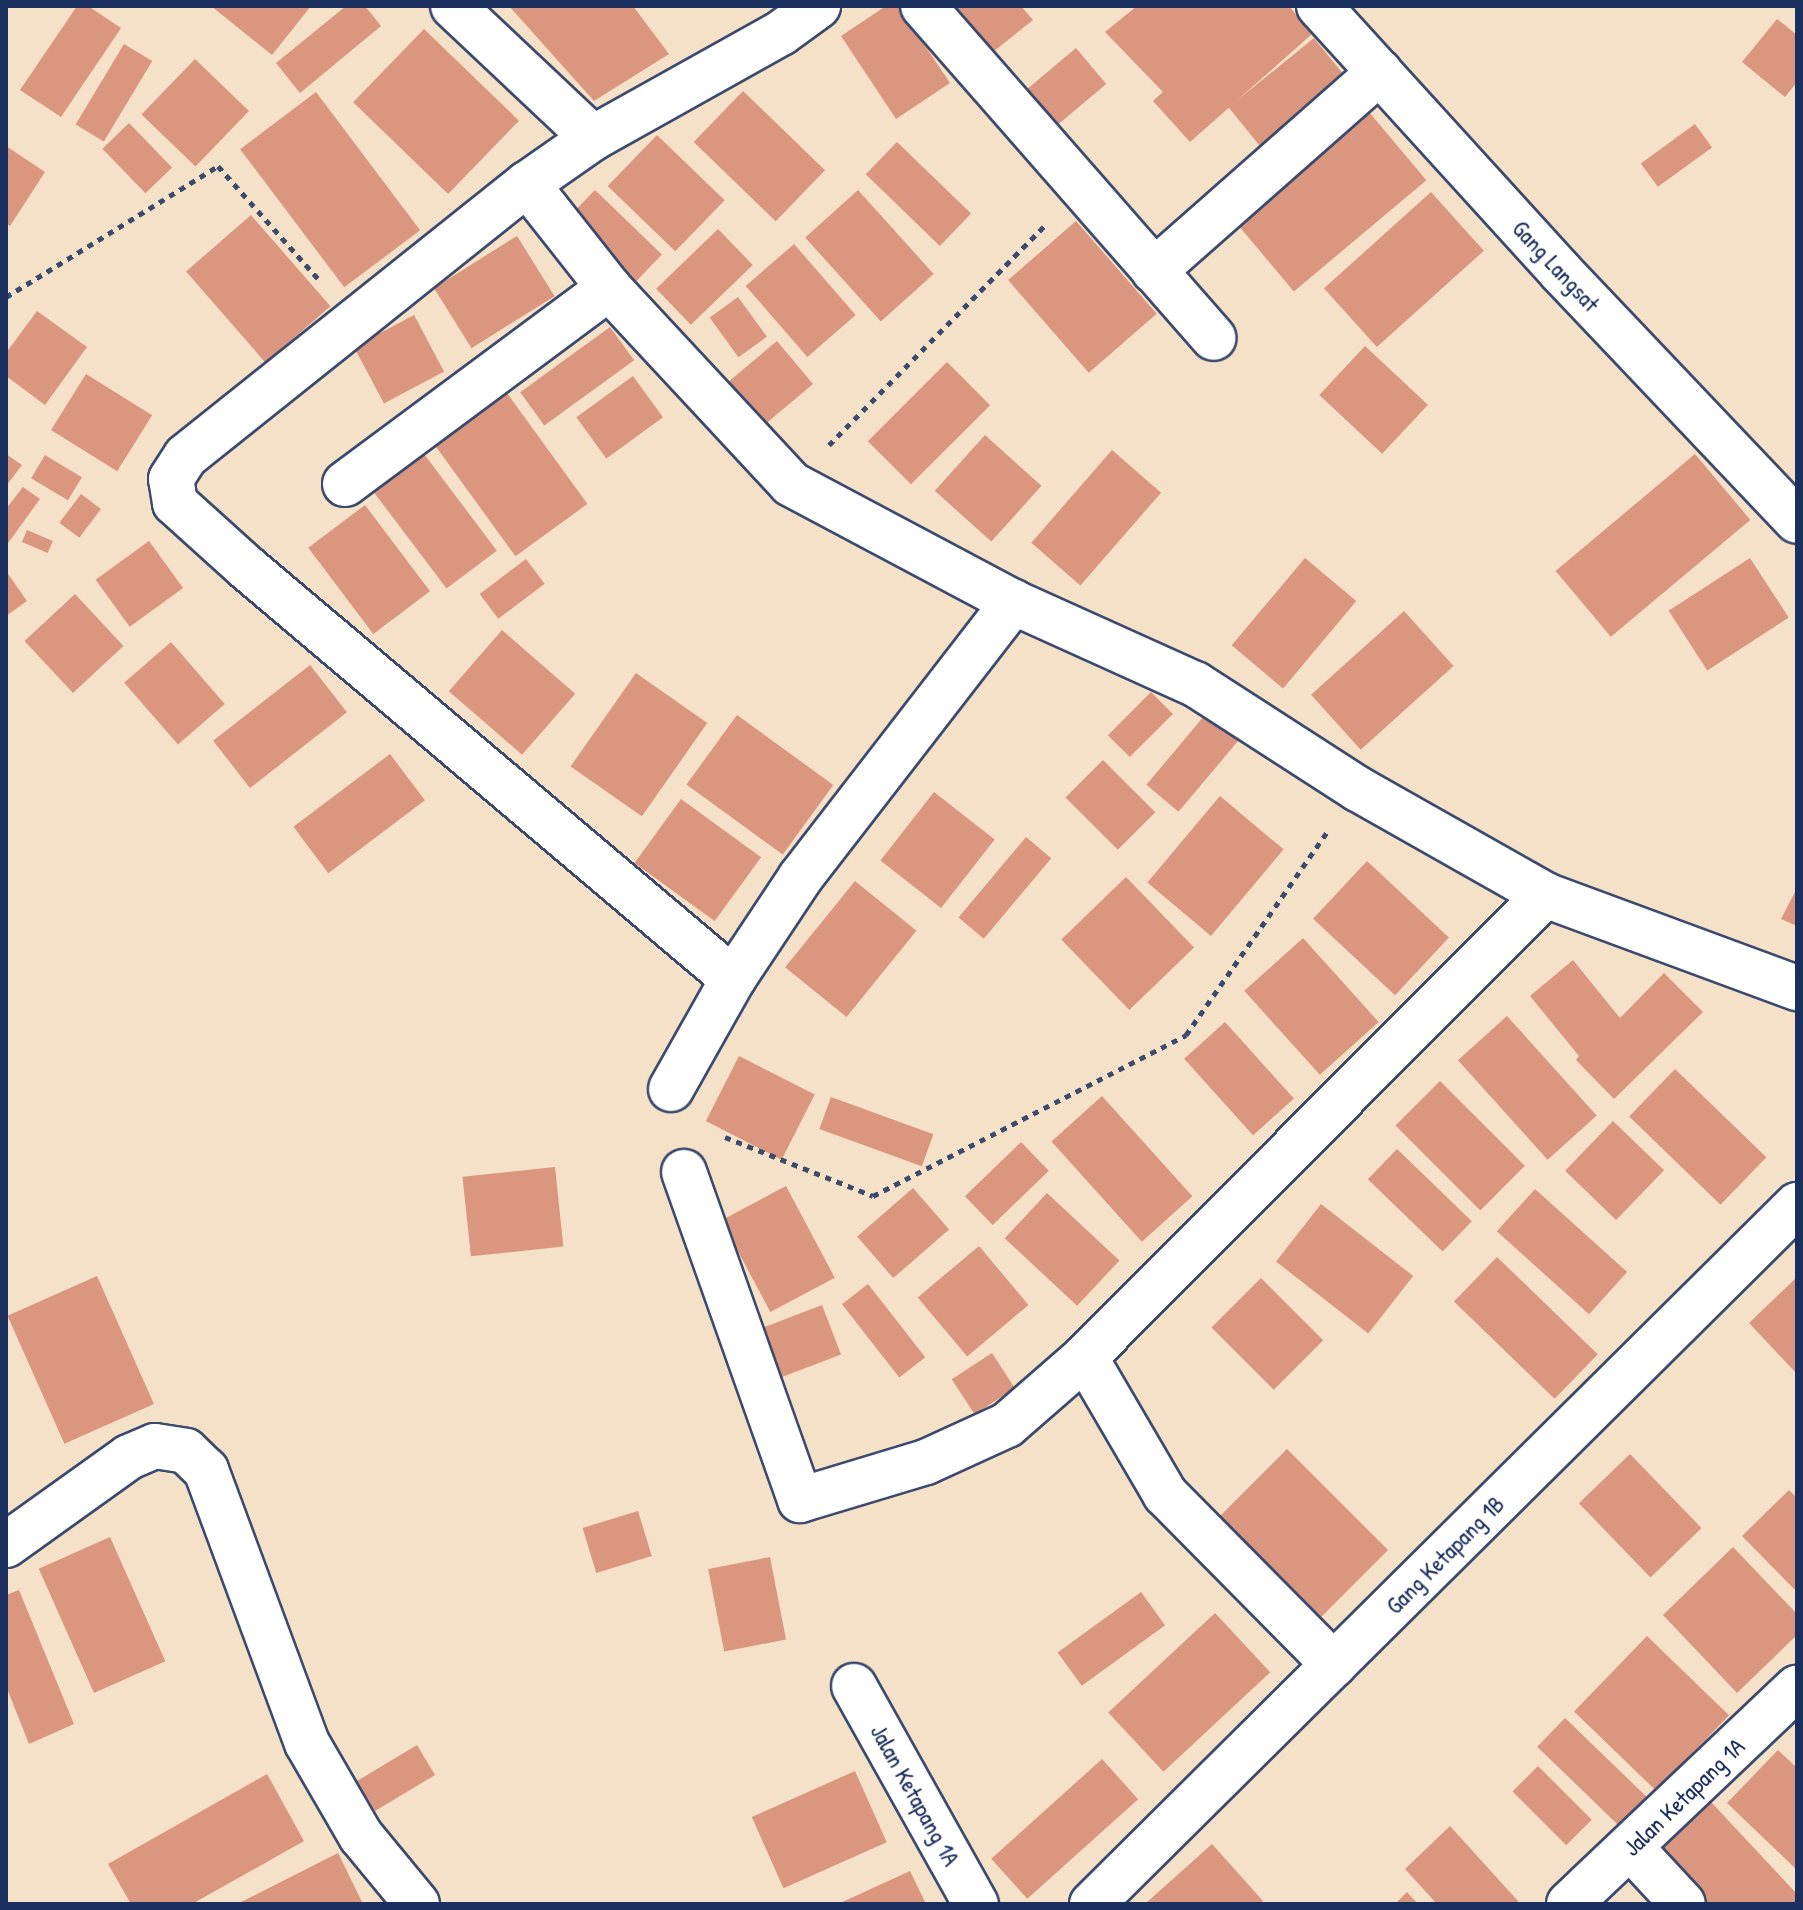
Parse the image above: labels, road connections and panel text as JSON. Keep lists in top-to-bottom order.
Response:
{
  "streets": {
    "street": ["Gang Langsat", "Gang Ketapang 1B", "Jalan Ketapang 1A"]
  }
}
